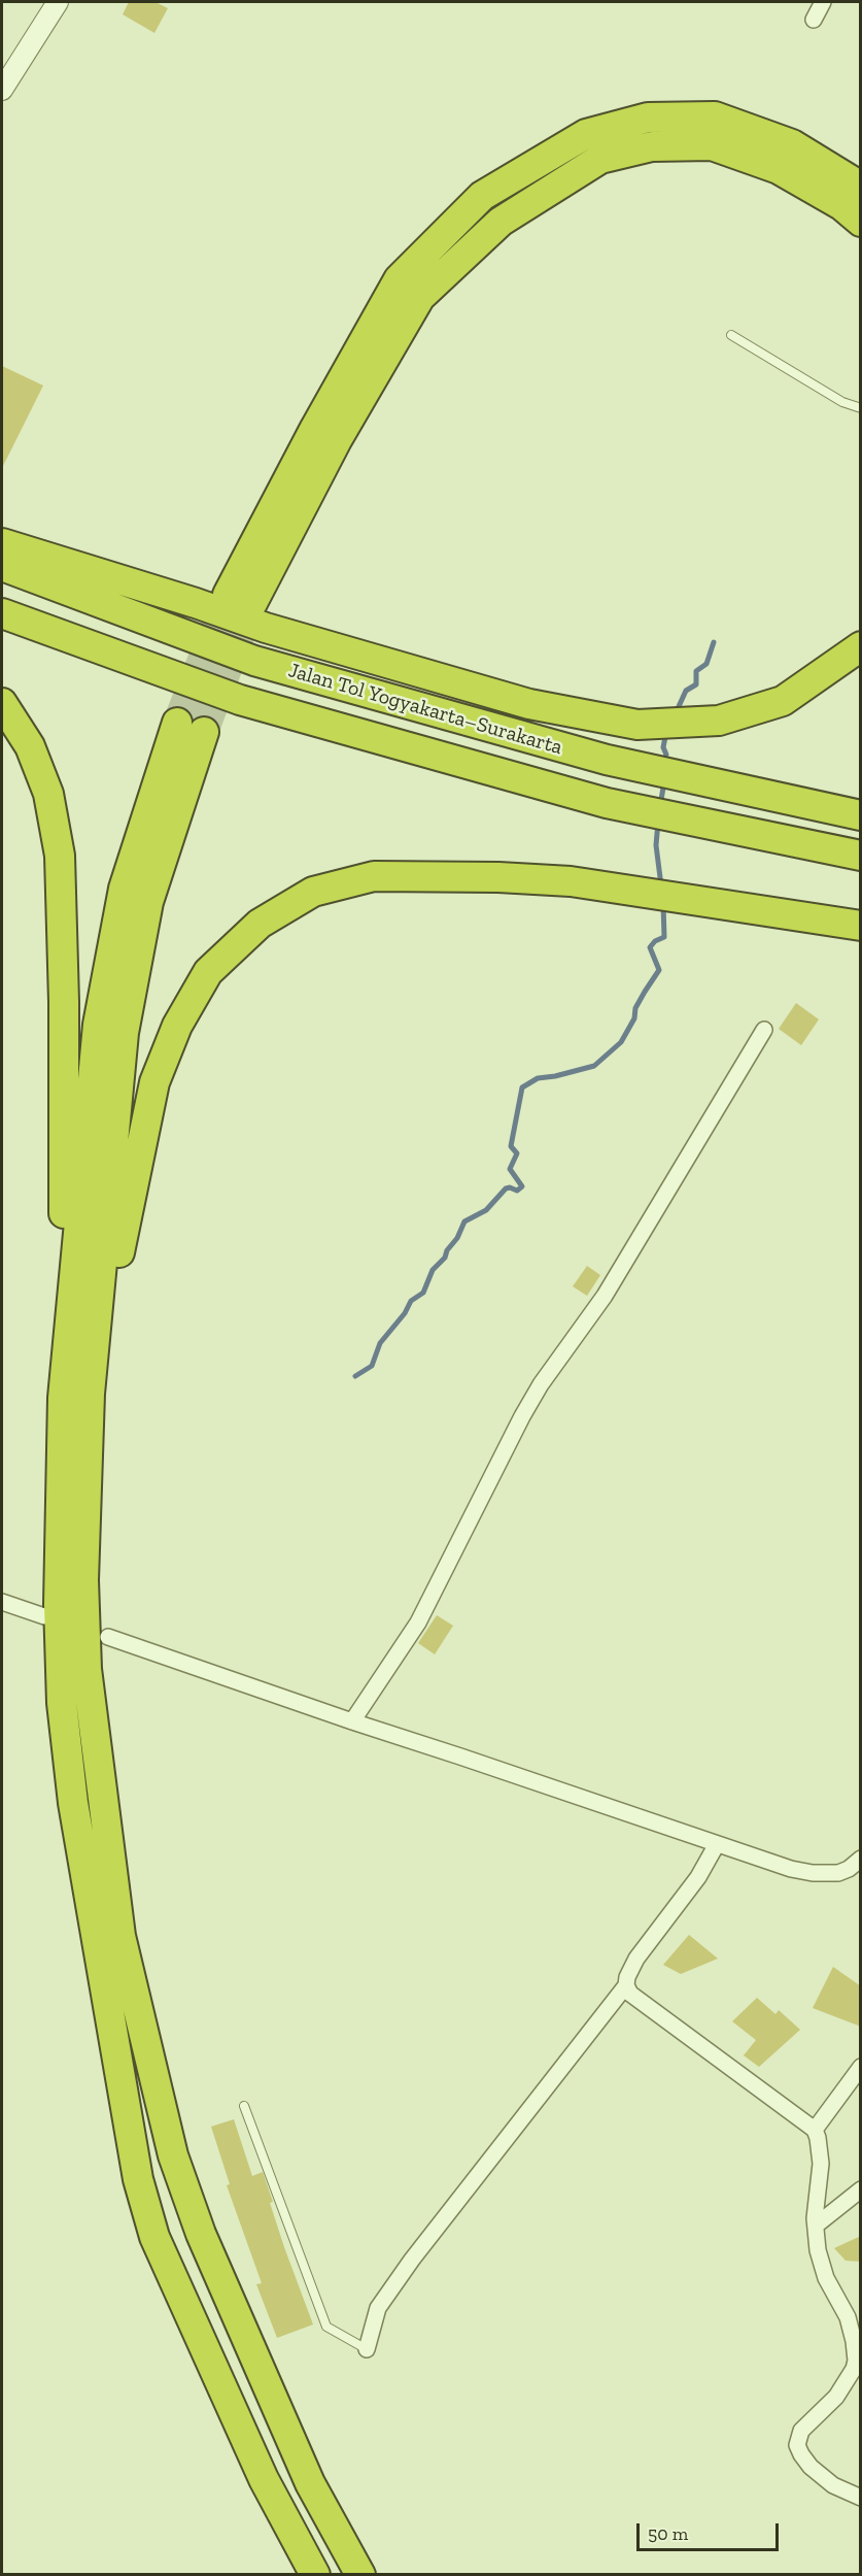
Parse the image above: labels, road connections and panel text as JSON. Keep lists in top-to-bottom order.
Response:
{
  "streets": {
    "highway": ["Jalan Tol Yogyakarta–Surakarta"]
  },
  "scale_bar": "50 m"
}
